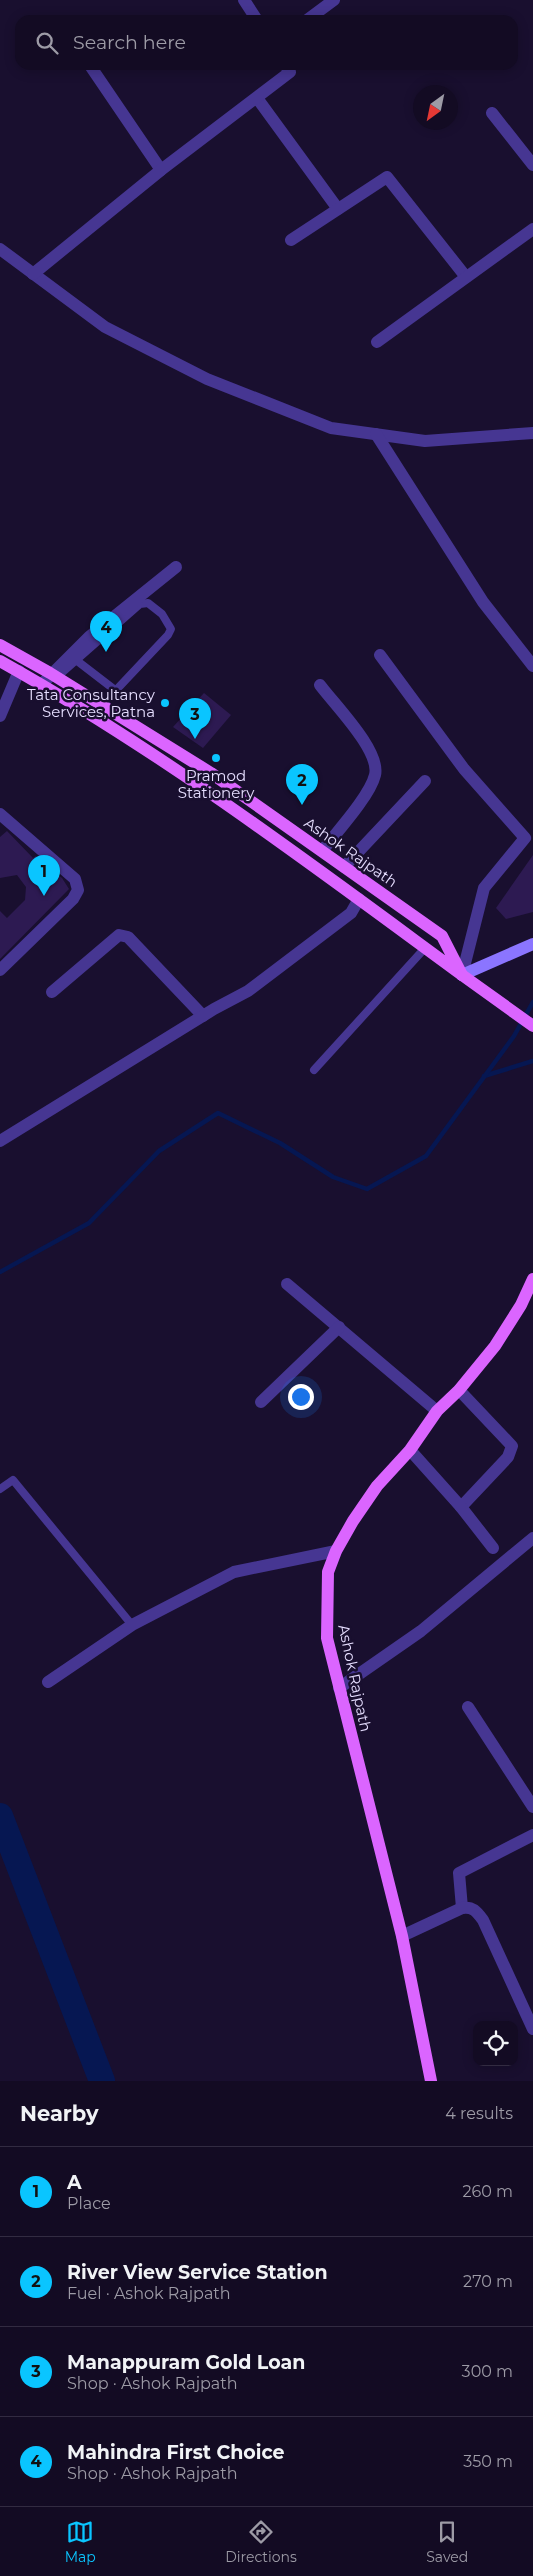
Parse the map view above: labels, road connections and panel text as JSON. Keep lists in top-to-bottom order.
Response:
{
  "streets": {
    "main road": ["Ashok Rajpath"]
  },
  "places": ["Tata Consultancy Services, Patna", "Pramod Stationery"],
  "north": "bottom left",
  "page": {
    "search": "Search here",
    "pins": [
      "4",
      "3",
      "2",
      "1"
    ],
    "heading": ["Nearby", "4 results"],
    "list": [
      {
        "mark": "1",
        "name": "A",
        "note": "Place",
        "value": "260 m"
      },
      {
        "mark": "2",
        "name": "River View Service Station",
        "note": "Fuel · Ashok Rajpath",
        "value": "270 m"
      },
      {
        "mark": "3",
        "name": "Manappuram Gold Loan",
        "note": "Shop · Ashok Rajpath",
        "value": "300 m"
      },
      {
        "mark": "4",
        "name": "Mahindra First Choice",
        "note": "Shop · Ashok Rajpath",
        "value": "350 m"
      }
    ],
    "nav": ["Map", "Directions", "Saved"]
  }
}
